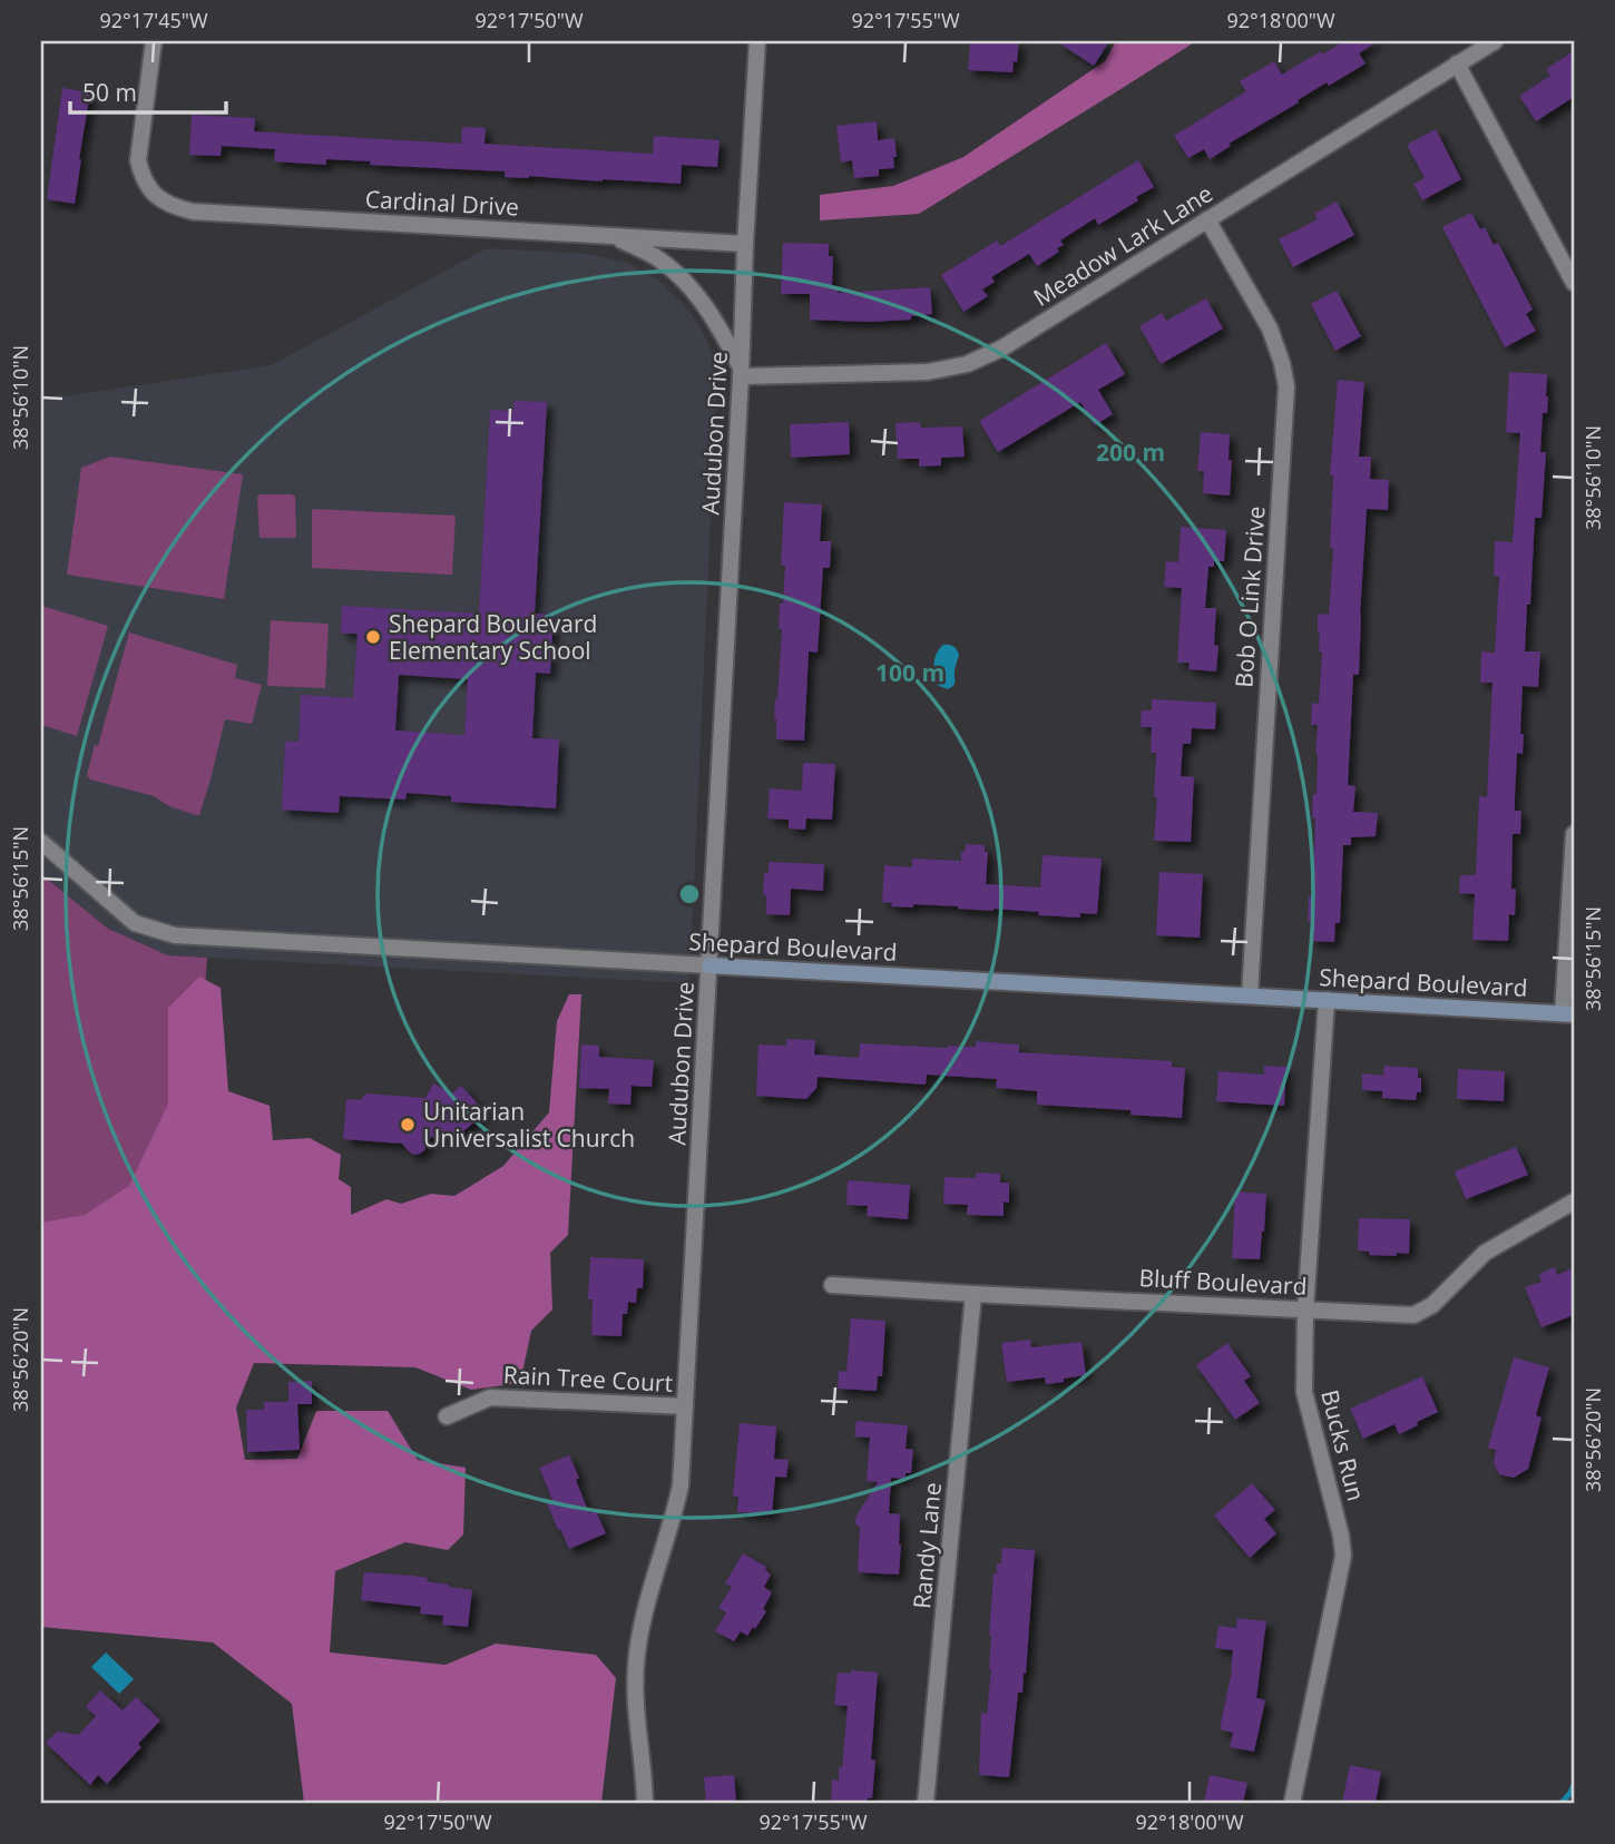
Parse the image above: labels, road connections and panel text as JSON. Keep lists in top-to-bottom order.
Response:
{
  "streets": {
    "street": [
      "Cardinal Drive",
      "Meadow Lark Lane",
      "Audubon Drive",
      "Bob O Link Drive",
      "Shepard Boulevard",
      "Bluff Boulevard",
      "Rain Tree Court",
      "Bucks Run",
      "Randy Lane"
    ]
  },
  "crossings": [
    ["Cardinal Drive", "Audubon Drive"],
    ["Meadow Lark Lane", "Audubon Drive"],
    ["Meadow Lark Lane", "Bob O Link Drive"],
    ["Audubon Drive", "Shepard Boulevard"],
    ["Audubon Drive", "Rain Tree Court"],
    ["Bob O Link Drive", "Shepard Boulevard"],
    ["Shepard Boulevard", "Bucks Run"],
    ["Bluff Boulevard", "Bucks Run"],
    ["Bluff Boulevard", "Randy Lane"]
  ],
  "places": ["Shepard Boulevard Elementary School", "Unitarian Universalist Church"],
  "scale_bar": "50 m",
  "coordinates": [
    "92°17'45\"W",
    "92°17'50\"W",
    "92°17'55\"W",
    "92°18'00\"W",
    "38°56'10\"N",
    "38°56'15\"N",
    "38°56'20\"N"
  ],
  "rings": ["200 m", "100 m"]
}
